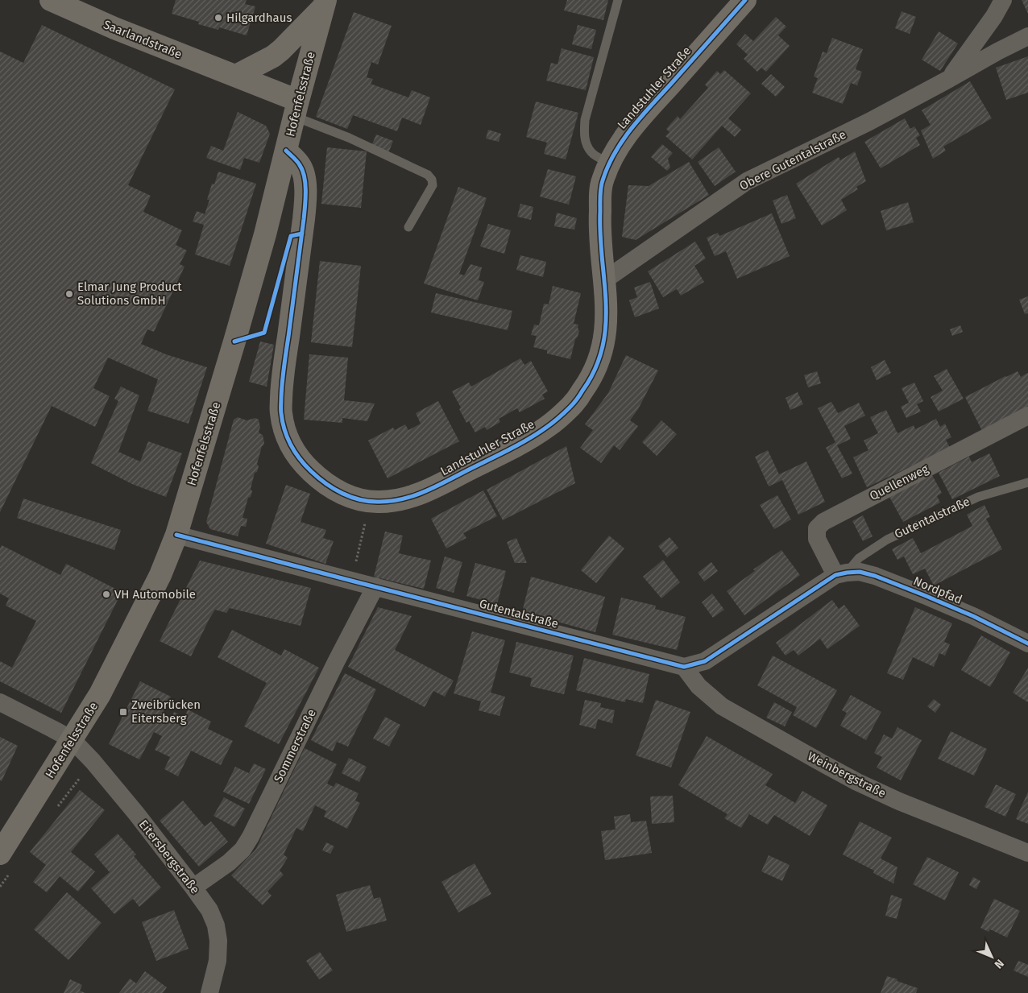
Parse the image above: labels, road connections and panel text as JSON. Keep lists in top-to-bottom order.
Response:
{
  "streets": {
    "main road": ["Saarlandstraße", "Landstuhler Straße", "Hofenfelsstraße"],
    "street": [
      "Obere Gutentalstraße",
      "Quellenweg",
      "Gutentalstraße",
      "Nordpfad",
      "Sommerstraße",
      "Weinbergstraße",
      "Eitersbergstraße"
    ]
  },
  "crossings": [
    ["Saarlandstraße", "Hofenfelsstraße"],
    ["Landstuhler Straße", "Hofenfelsstraße"],
    ["Landstuhler Straße", "Obere Gutentalstraße"],
    ["Hofenfelsstraße", "Gutentalstraße"],
    ["Hofenfelsstraße", "Eitersbergstraße"],
    ["Quellenweg", "Gutentalstraße"],
    ["Quellenweg", "Nordpfad"],
    ["Gutentalstraße", "Nordpfad"],
    ["Gutentalstraße", "Sommerstraße"],
    ["Gutentalstraße", "Weinbergstraße"],
    ["Sommerstraße", "Eitersbergstraße"]
  ],
  "places": {
    "other": ["Hilgardhaus", "Elmar Jung Product Solutions GmbH", "VH Automobile"],
    "transit": ["Zweibrücken Eitersberg"]
  },
  "north": "bottom right"
}
